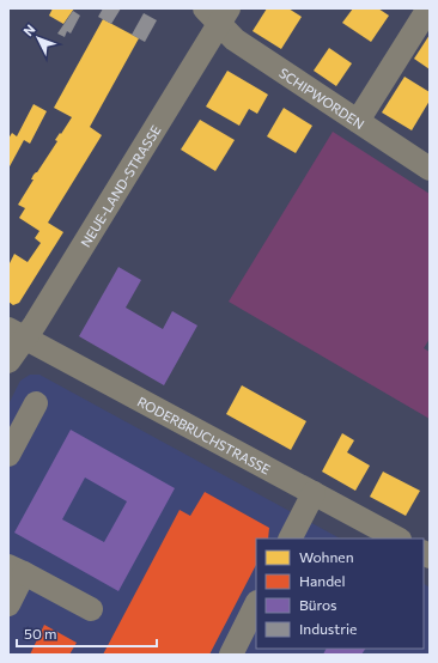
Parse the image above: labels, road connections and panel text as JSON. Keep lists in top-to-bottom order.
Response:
{
  "streets": {
    "street": ["SCHIPWORDEN", "NEUE-LAND-STRASSE", "RODERBRUCHSTRASSE"]
  },
  "crossings": [
    ["SCHIPWORDEN", "NEUE-LAND-STRASSE"],
    ["NEUE-LAND-STRASSE", "RODERBRUCHSTRASSE"]
  ],
  "legend": [
    "Wohnen",
    "Handel",
    "Büros",
    "Industrie"
  ],
  "scale_bar": "50 m",
  "north": "top left"
}
